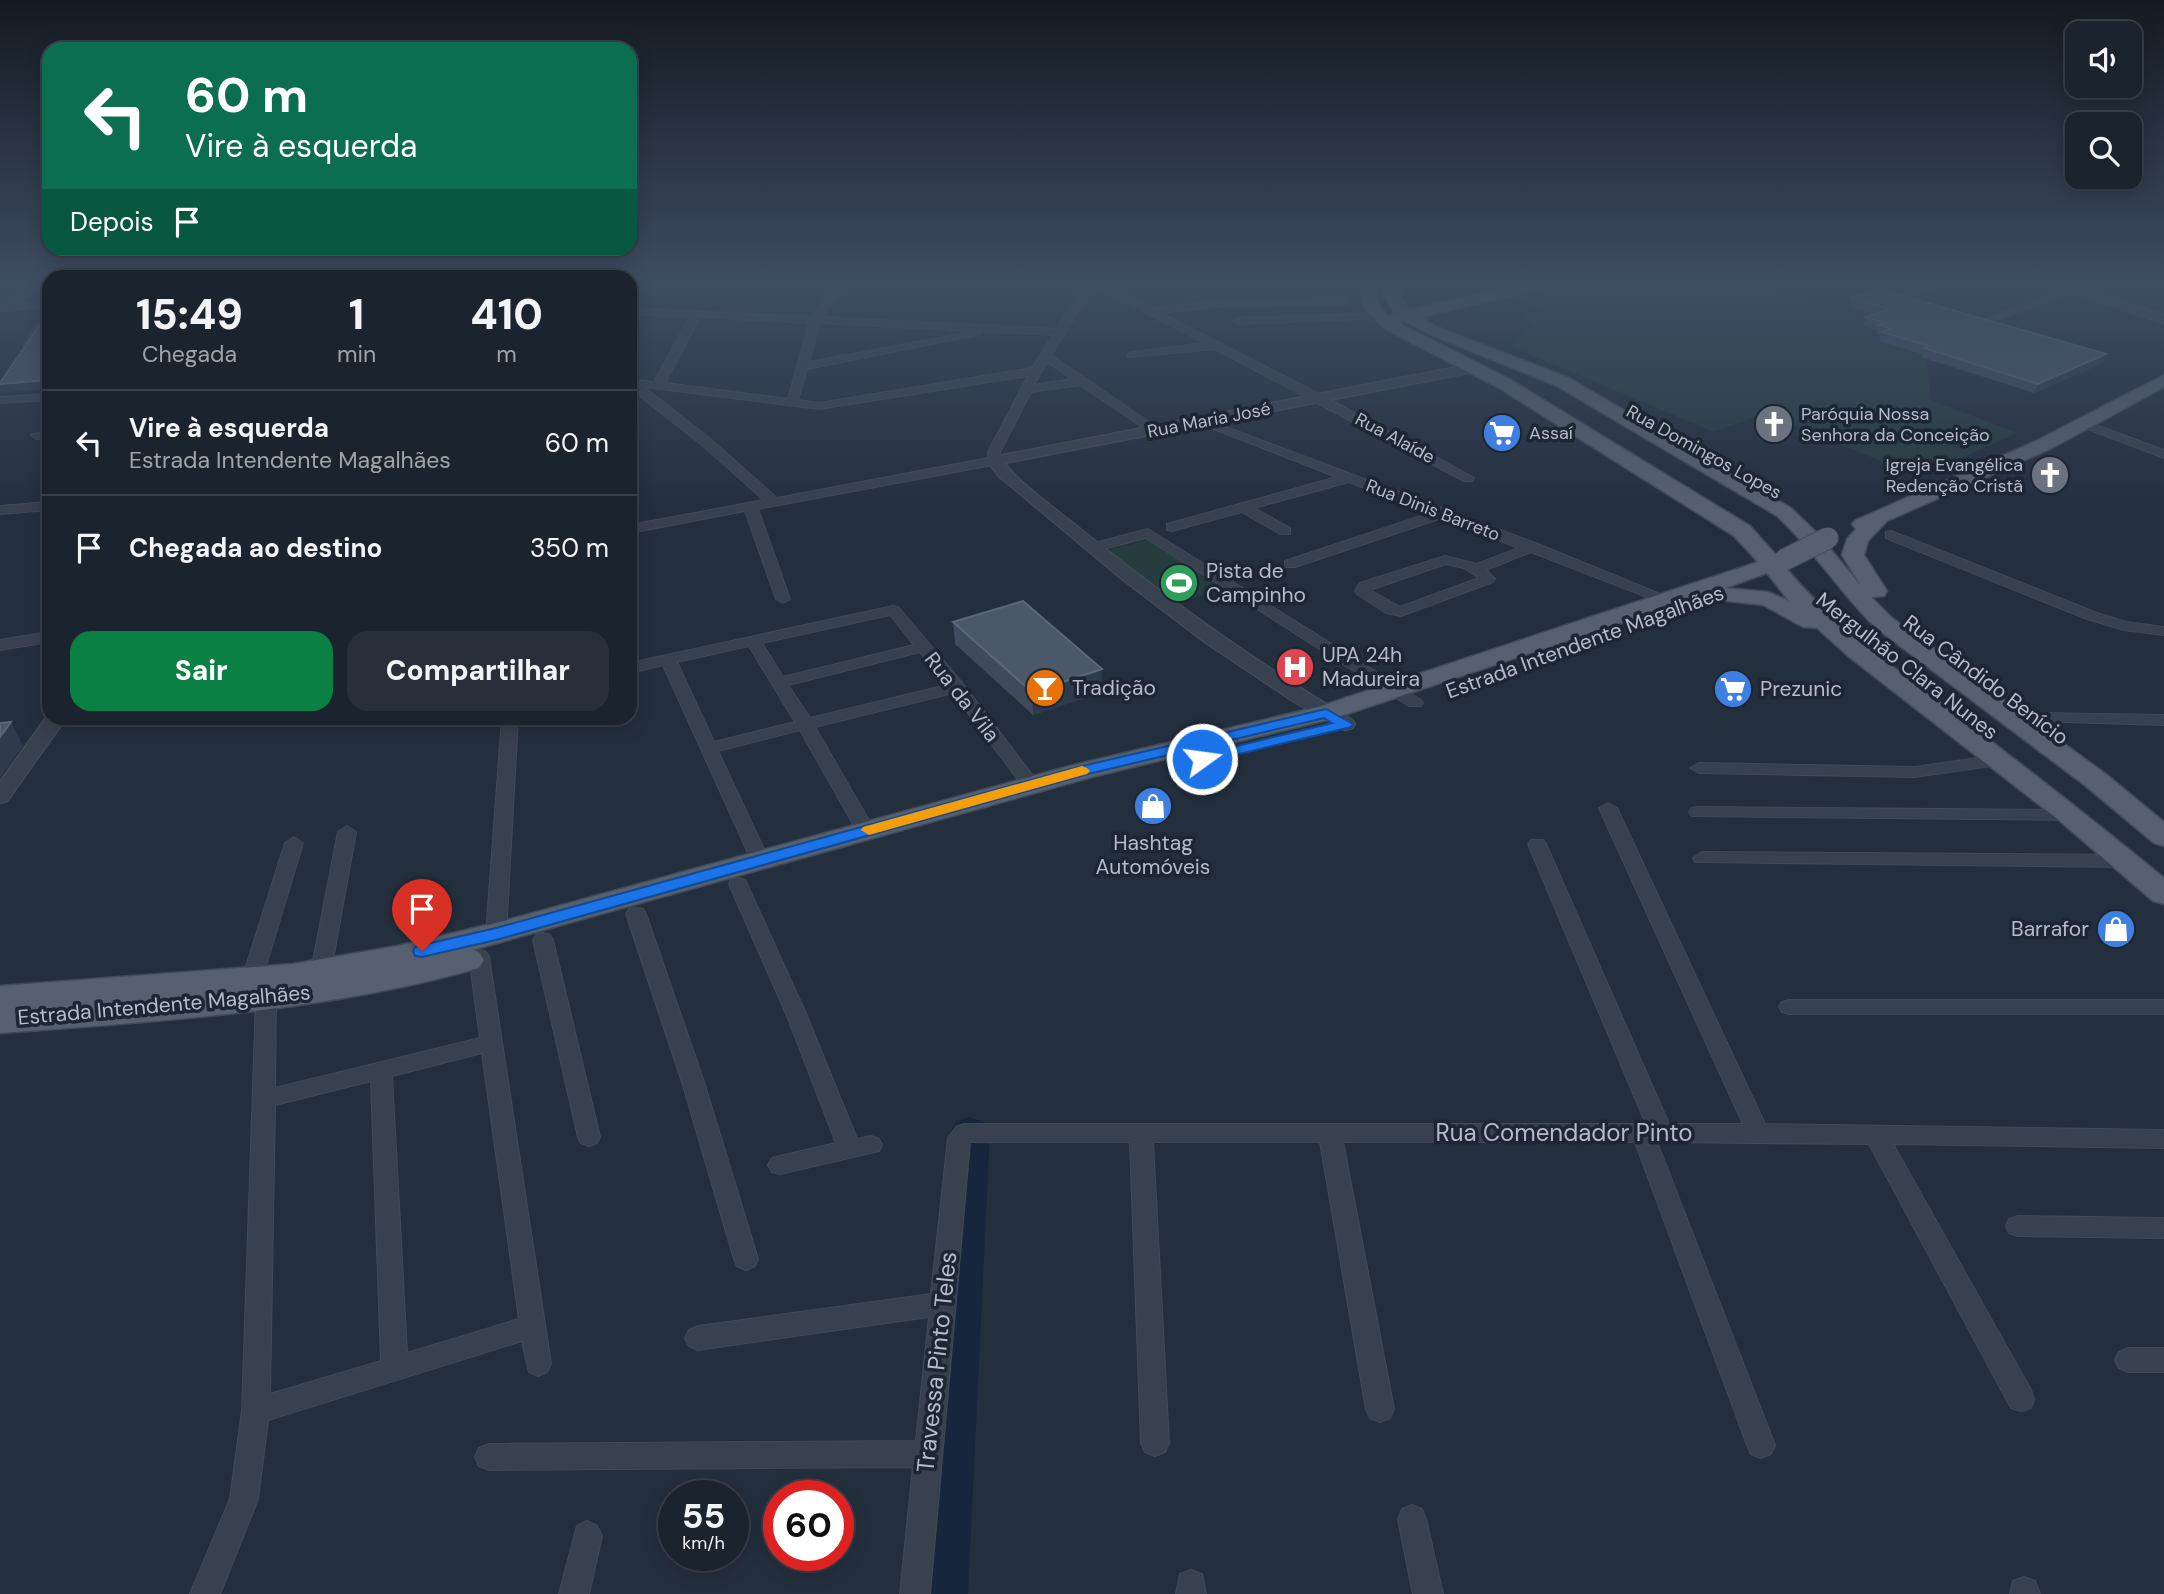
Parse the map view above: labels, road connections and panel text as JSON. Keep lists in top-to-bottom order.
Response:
{
  "streets": {
    "main road": [
      "Rua Domingos Lopes",
      "Estrada Intendente Magalhães",
      "Mergulhão Clara Nunes",
      "Rua Cândido Benício"
    ],
    "street": [
      "Rua Maria José",
      "Rua Alaíde",
      "Rua Dinis Barreto",
      "Rua da Vila",
      "Rua Comendador Pinto",
      "Travessa Pinto Teles"
    ]
  },
  "crossings": [
    ["Rua Maria José", "Rua Alaíde"],
    ["Rua Maria José", "Rua Domingos Lopes"],
    ["Rua Maria José", "Rua Dinis Barreto"],
    ["Rua Domingos Lopes", "Estrada Intendente Magalhães"],
    ["Rua Dinis Barreto", "Estrada Intendente Magalhães"],
    ["Estrada Intendente Magalhães", "Rua da Vila"],
    ["Rua Comendador Pinto", "Travessa Pinto Teles"]
  ],
  "places": {
    "church": ["Paróquia Nossa Senhora da Conceição", "Igreja Evangélica Redenção Cristã"],
    "supermarket": ["Assaí", "Prezunic"],
    "sports": ["Pista de Campinho"],
    "hospital": ["UPA 24h Madureira"],
    "bar": ["Tradição"],
    "shop": ["Hashtag Automóveis", "Barrafor"]
  },
  "page": {
    "turn": ["60 m", "Vire à esquerda"],
    "then": "Depois",
    "eta": [
      "15:49",
      "Chegada",
      "1",
      "min",
      "410",
      "m"
    ],
    "list": [
      {
        "name": "Vire à esquerda",
        "note": "Estrada Intendente Magalhães",
        "value": "60 m"
      },
      {
        "name": "Chegada ao destino",
        "value": "350 m"
      }
    ],
    "buttons": ["Sair", "Compartilhar"],
    "speed": "55 km/h",
    "limit": "60"
  }
}
